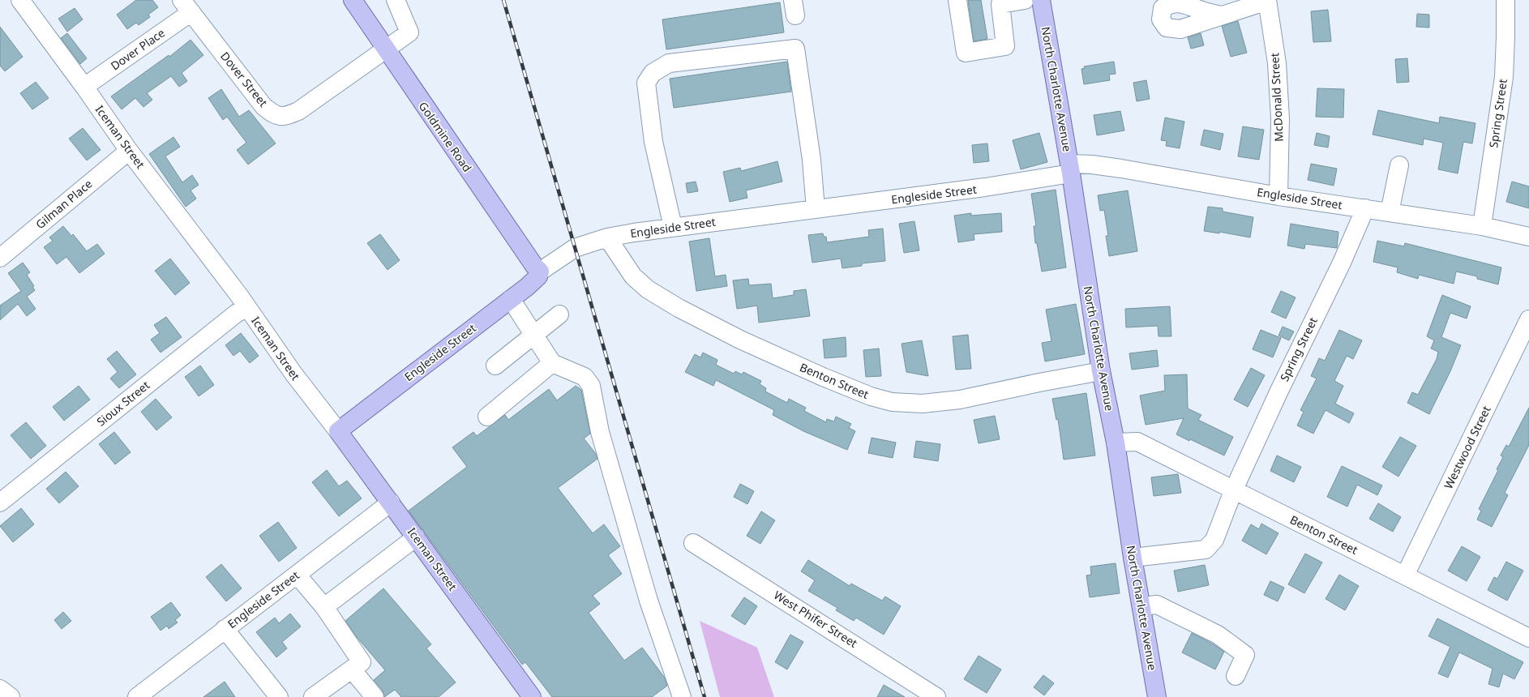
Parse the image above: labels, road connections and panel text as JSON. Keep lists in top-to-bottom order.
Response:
{
  "streets": {
    "main road": [
      "North Charlotte Avenue",
      "Iceman Street",
      "Goldmine Road",
      "Engleside Street"
    ],
    "street": [
      "Dover Place",
      "Dover Street",
      "McDonald Street",
      "Spring Street",
      "Gilman Place",
      "Benton Street",
      "Sioux Street",
      "Westwood Street",
      "West Phifer Street"
    ]
  },
  "crossings": [
    ["Dover Place", "Dover Street"],
    ["Dover Place", "Iceman Street"],
    ["Dover Street", "Goldmine Road"],
    ["North Charlotte Avenue", "Spring Street"],
    ["North Charlotte Avenue", "Engleside Street"],
    ["North Charlotte Avenue", "Benton Street"],
    ["McDonald Street", "Engleside Street"],
    ["Spring Street", "Engleside Street"],
    ["Spring Street", "Benton Street"],
    ["Iceman Street", "Engleside Street"],
    ["Iceman Street", "Gilman Place"],
    ["Iceman Street", "Sioux Street"],
    ["Goldmine Road", "Engleside Street"],
    ["Engleside Street", "Benton Street"],
    ["Benton Street", "Westwood Street"]
  ]
}
